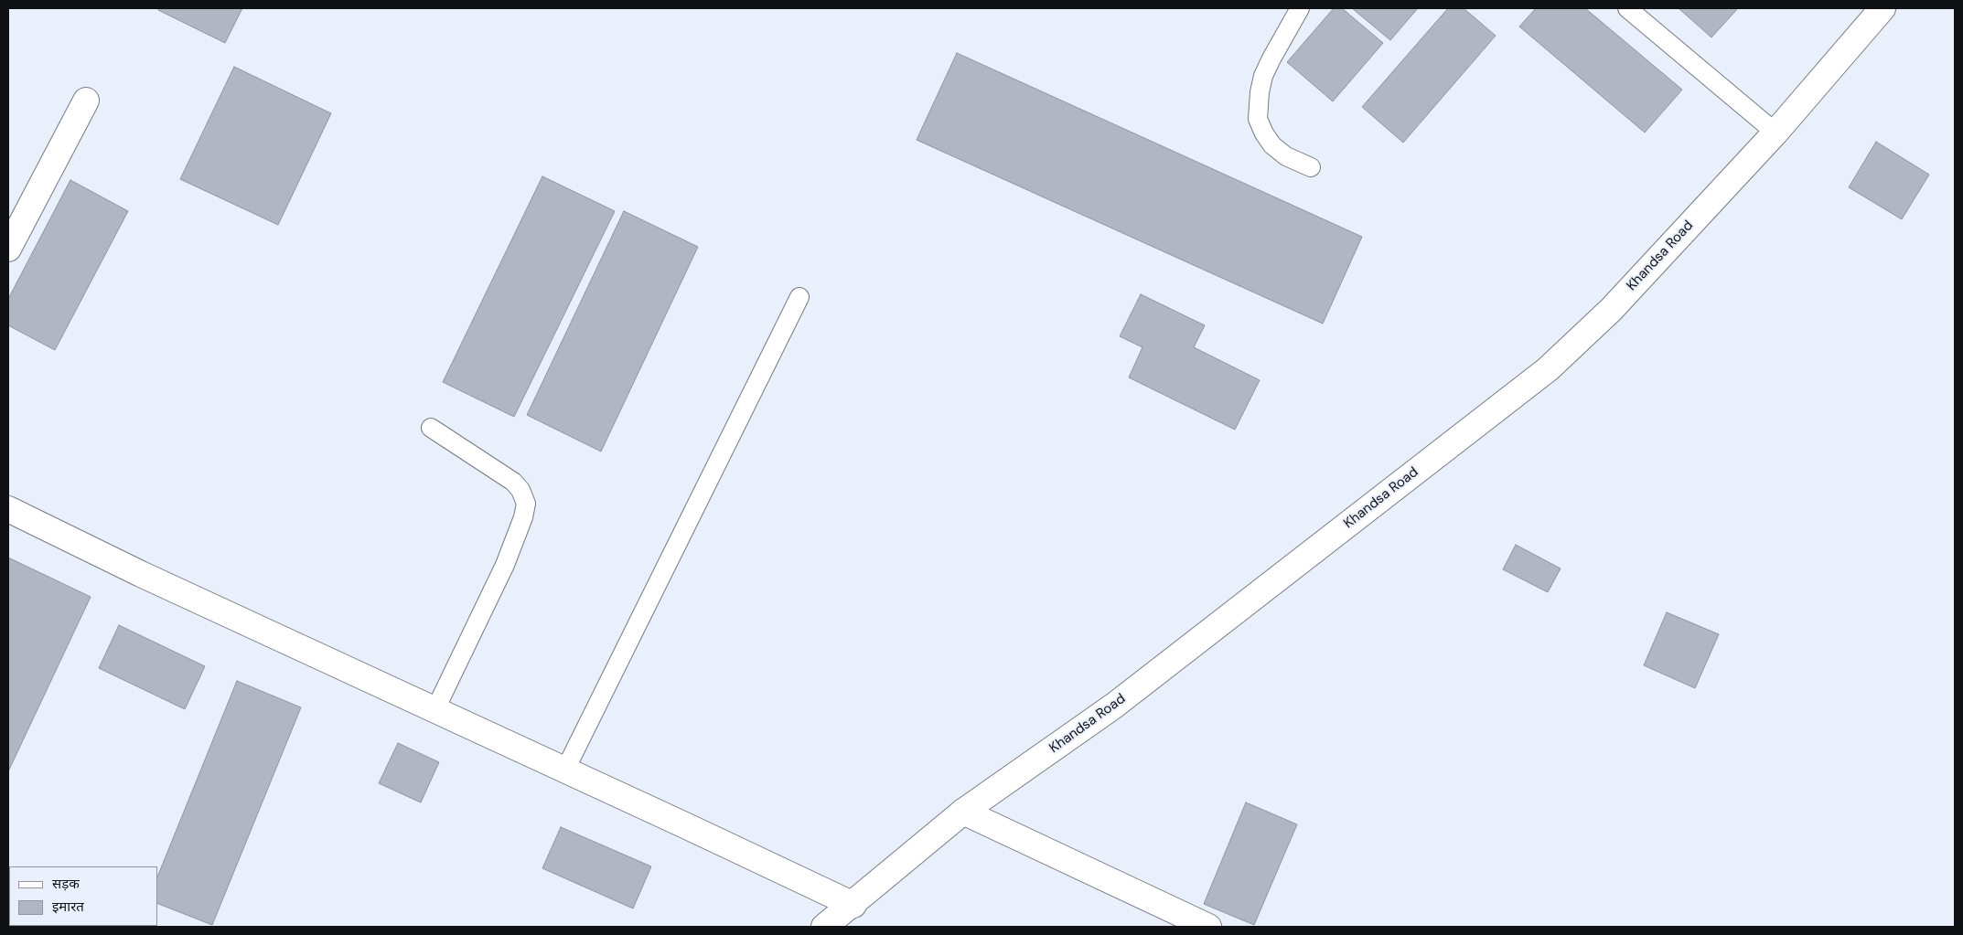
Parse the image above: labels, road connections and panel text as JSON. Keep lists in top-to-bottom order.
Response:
{
  "streets": {
    "street": ["Khandsa Road"]
  },
  "legend": ["सड़क", "इमारत"]
}
